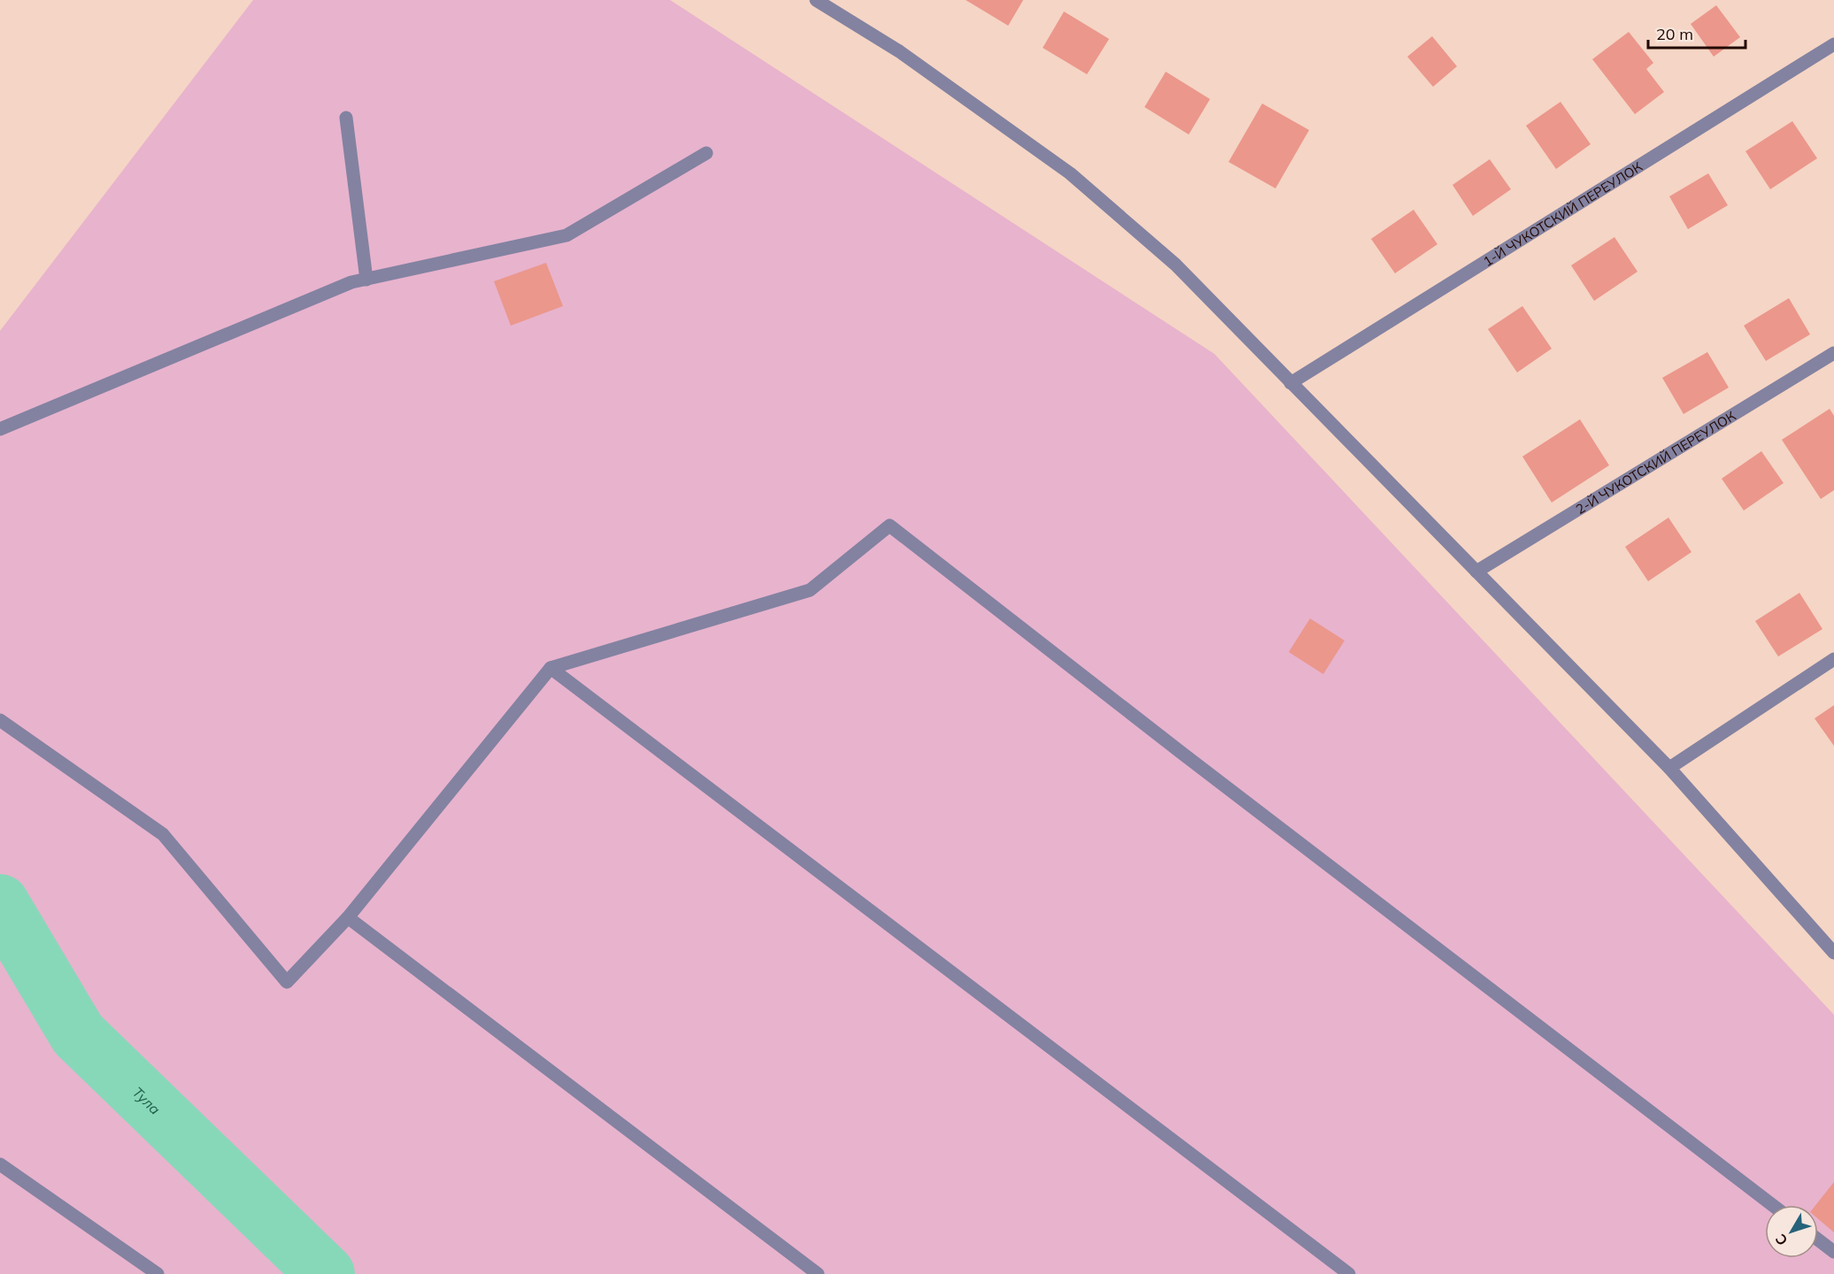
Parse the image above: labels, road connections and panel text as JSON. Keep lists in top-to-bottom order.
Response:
{
  "streets": {
    "street": ["1-Й ЧУКОТСКИЙ ПЕРЕУЛОК", "2-Й ЧУКОТСКИЙ ПЕРЕУЛОК"]
  },
  "water": ["Тула"],
  "scale_bar": "20 m",
  "north": "bottom left"
}
